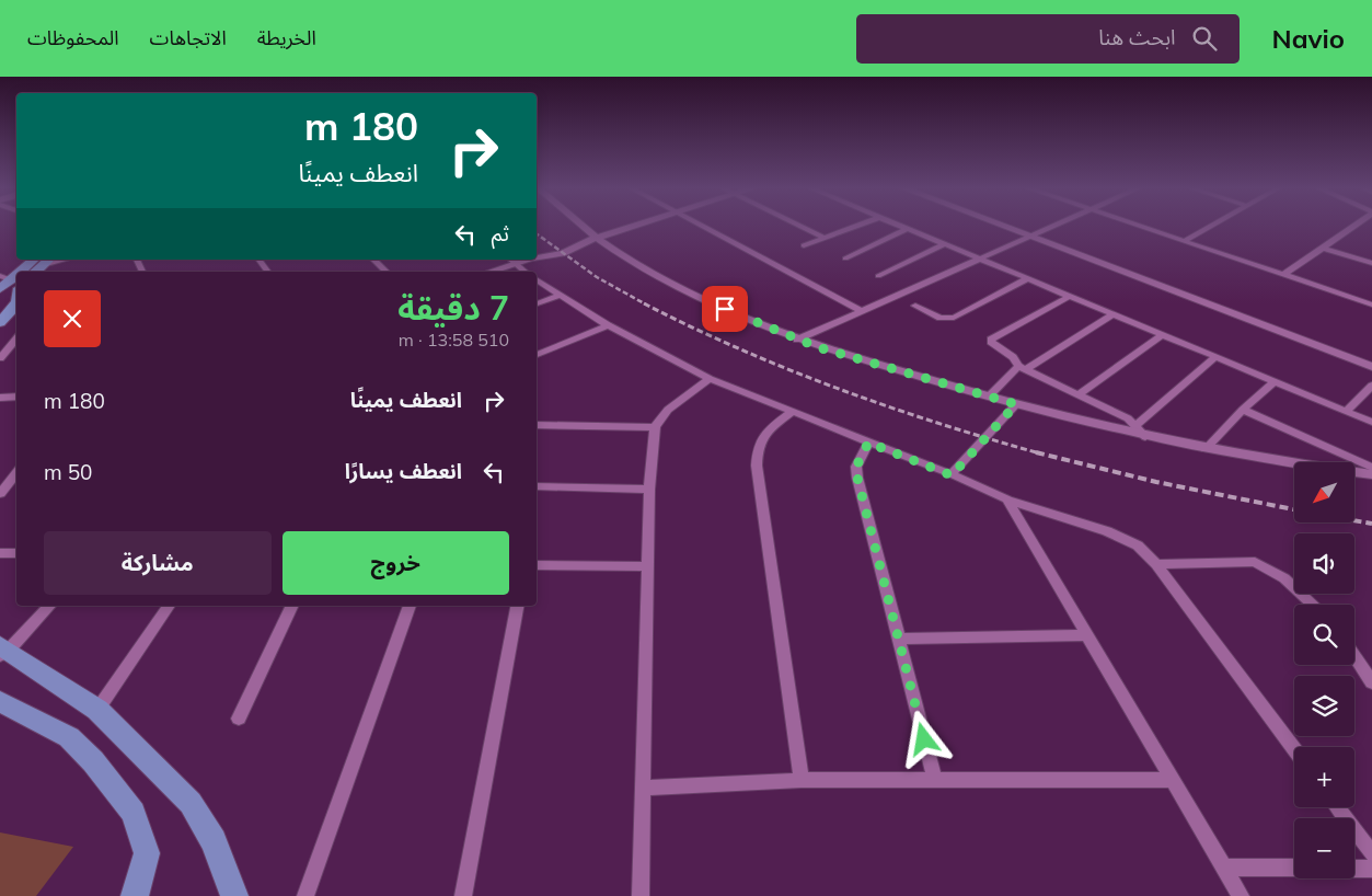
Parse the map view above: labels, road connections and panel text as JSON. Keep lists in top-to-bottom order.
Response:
{
  "north": "bottom left",
  "page": {
    "header": "Navio",
    "search": "ابحث هنا",
    "nav": ["الخريطة", "الاتجاهات", "المحفوظات"],
    "turn": ["180 m", "انعطف يمينًا"],
    "then": "ثم",
    "heading": ["7 دقيقة", "510 m · 13:58"],
    "list": [
      {
        "name": "انعطف يمينًا",
        "value": "180 m"
      },
      {
        "name": "انعطف يسارًا",
        "value": "50 m"
      }
    ],
    "map_buttons": ["+", "−"],
    "buttons": ["خروج", "مشاركة"]
  }
}
